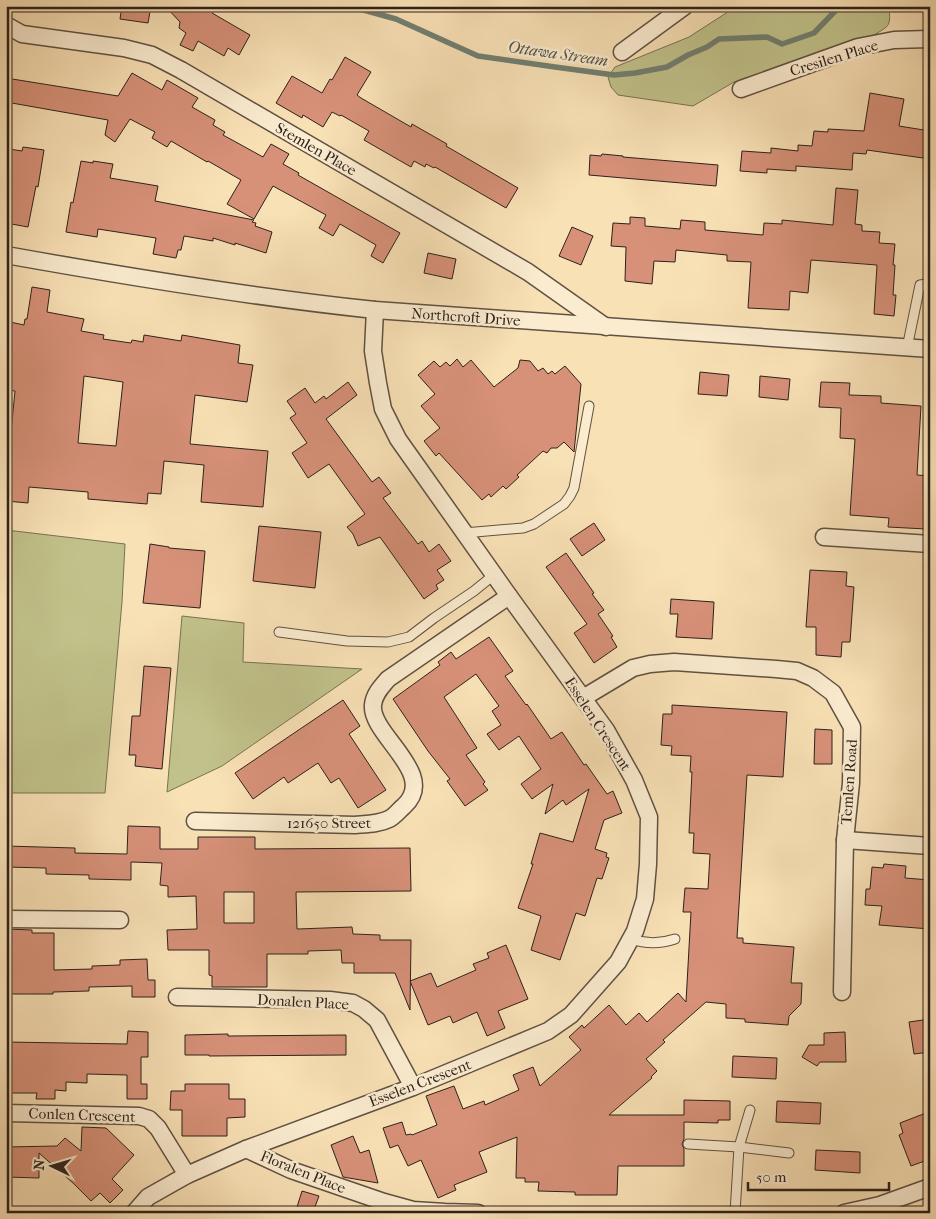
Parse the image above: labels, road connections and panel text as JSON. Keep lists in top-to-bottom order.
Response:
{
  "streets": {
    "street": [
      "Cresilen Place",
      "Stemlen Place",
      "Northcroft Drive",
      "Esselen Crescent",
      "Temlen Road",
      "121650 Street",
      "Donalen Place",
      "Conlen Crescent",
      "Floralen Place"
    ]
  },
  "crossings": [
    ["Stemlen Place", "Northcroft Drive"],
    ["Northcroft Drive", "Esselen Crescent"],
    ["Esselen Crescent", "Temlen Road"],
    ["Esselen Crescent", "121650 Street"],
    ["Esselen Crescent", "Donalen Place"],
    ["Esselen Crescent", "Conlen Crescent"],
    ["Esselen Crescent", "Floralen Place"]
  ],
  "water": ["Ottawa Stream"],
  "scale_bar": "50 m",
  "north": "left"
}
